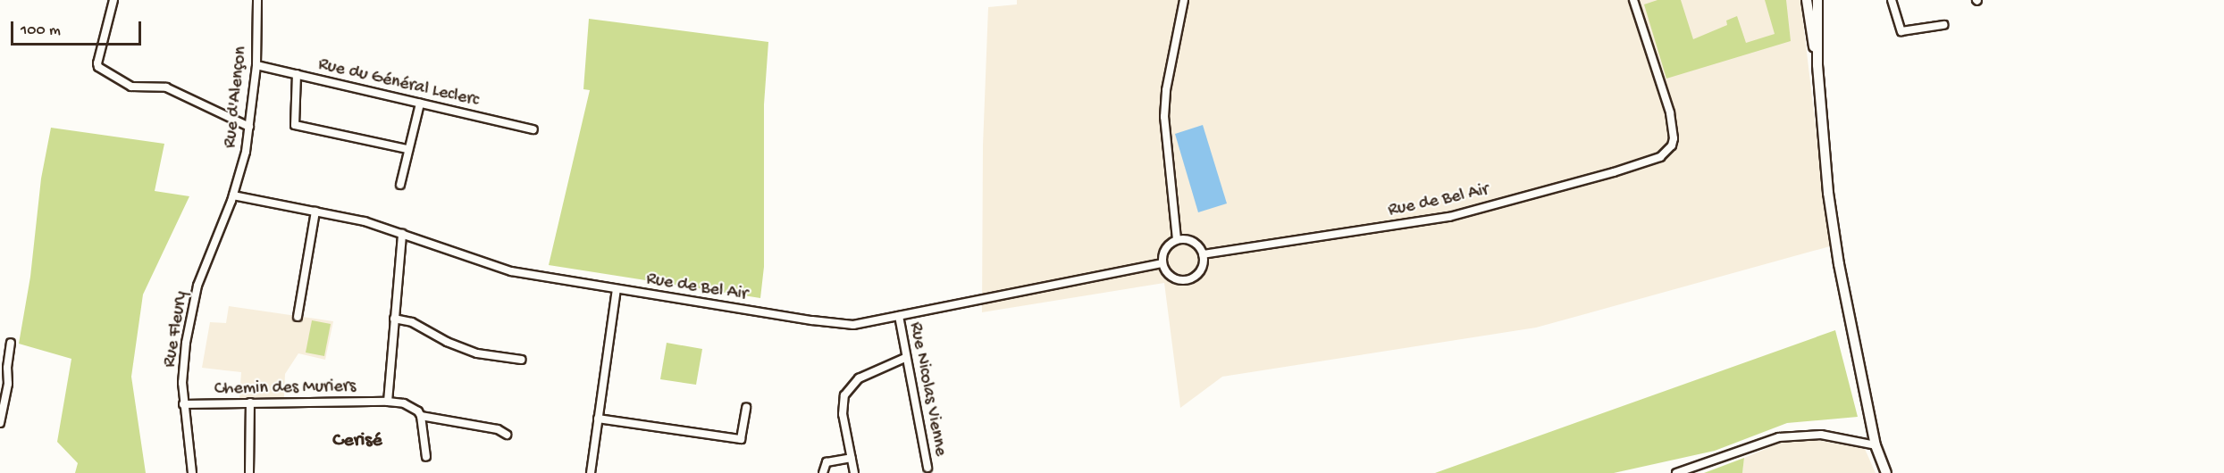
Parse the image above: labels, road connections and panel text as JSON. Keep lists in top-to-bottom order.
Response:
{
  "streets": {
    "street": [
      "Rue du Général Leclerc",
      "Rue d'Alençon",
      "Rue de Bel Air",
      "Rue Fleury",
      "Chemin des Muriers",
      "Rue Nicolas Vienne"
    ]
  },
  "crossings": [
    ["Rue du Général Leclerc", "Rue d'Alençon"],
    ["Rue d'Alençon", "Rue de Bel Air"],
    ["Rue d'Alençon", "Rue Fleury"],
    ["Rue de Bel Air", "Rue Fleury"],
    ["Rue de Bel Air", "Rue Nicolas Vienne"],
    ["Rue Fleury", "Chemin des Muriers"]
  ],
  "districts": ["Cerisé"],
  "scale_bar": "100 m"
}
